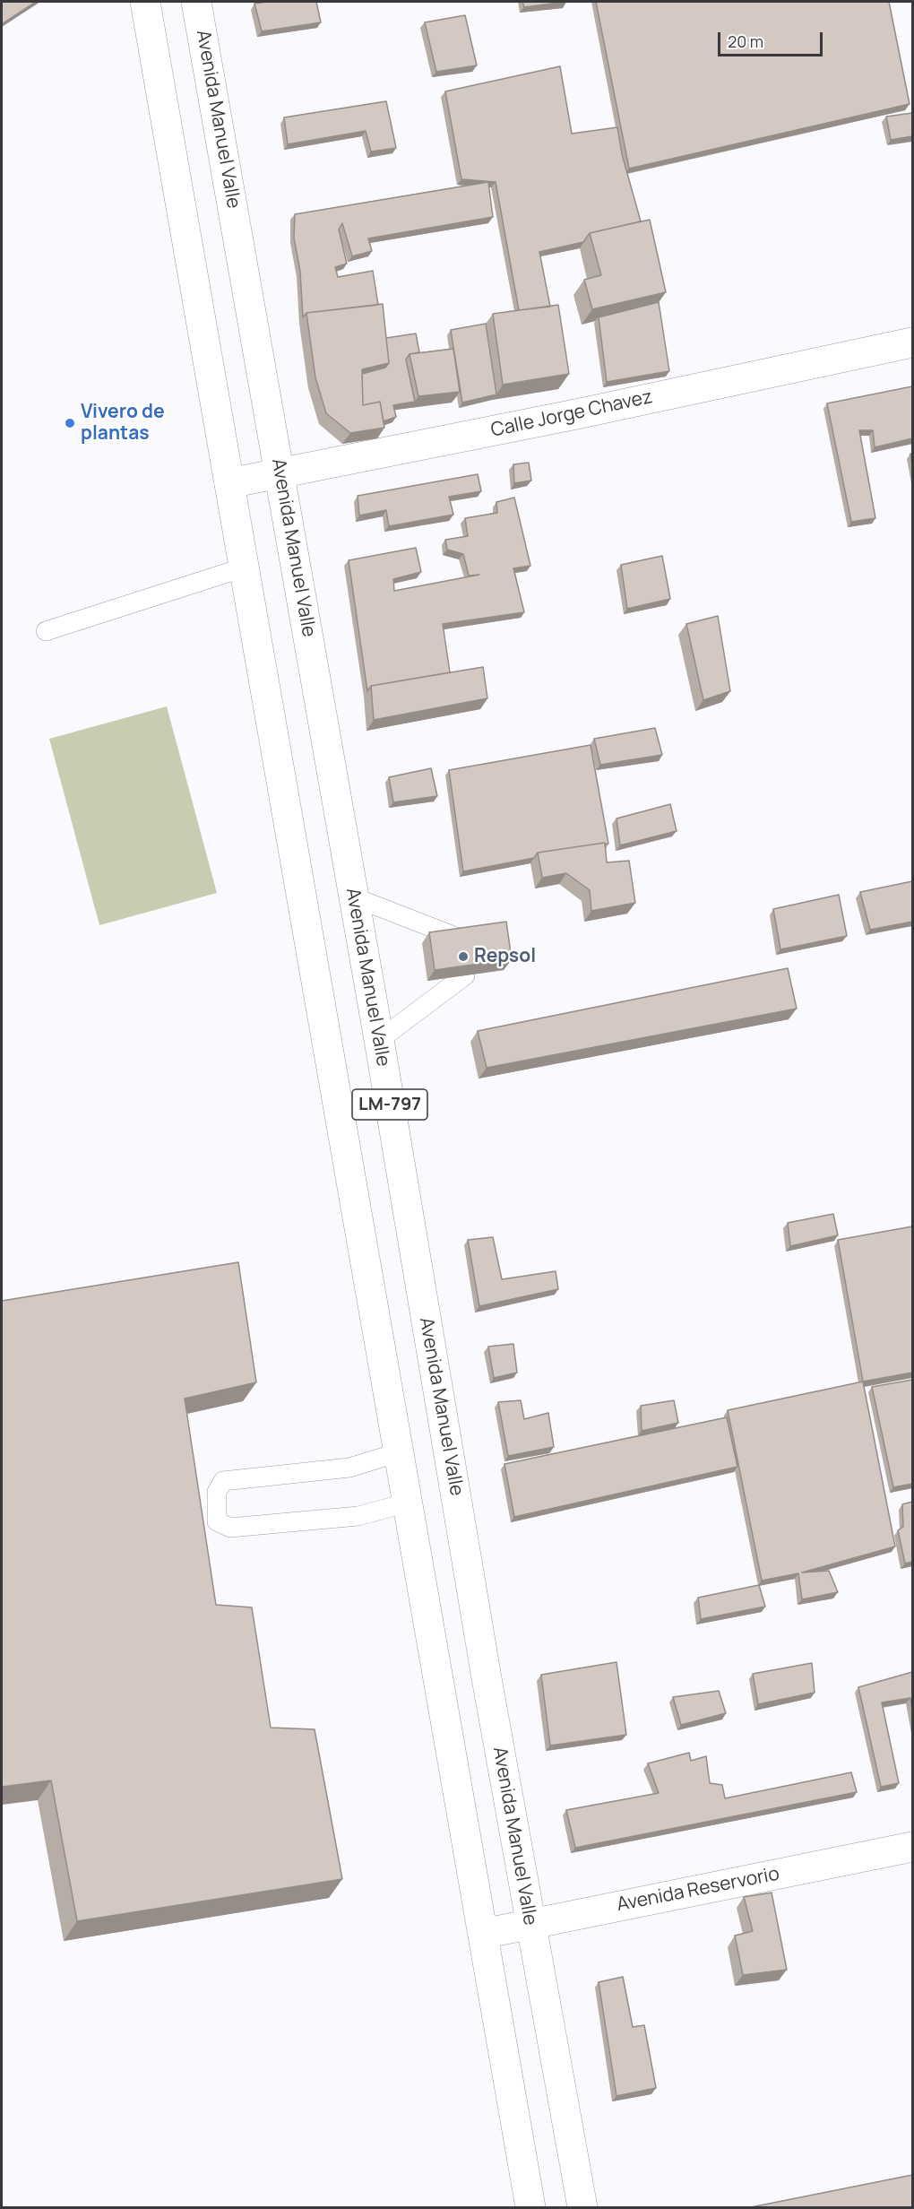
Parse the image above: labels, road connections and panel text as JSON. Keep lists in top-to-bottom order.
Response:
{
  "streets": {
    "main road": [
      "Avenida Manuel Valle",
      "Calle Jorge Chavez",
      "LM-797",
      "Avenida Reservorio"
    ]
  },
  "crossings": [
    ["Avenida Manuel Valle", "Calle Jorge Chavez"],
    ["Avenida Manuel Valle", "Avenida Reservorio"],
    ["Calle Jorge Chavez", "LM-797"],
    ["LM-797", "Avenida Reservorio"]
  ],
  "places": ["Vivero de plantas", "Repsol"],
  "scale_bar": "20 m"
}
